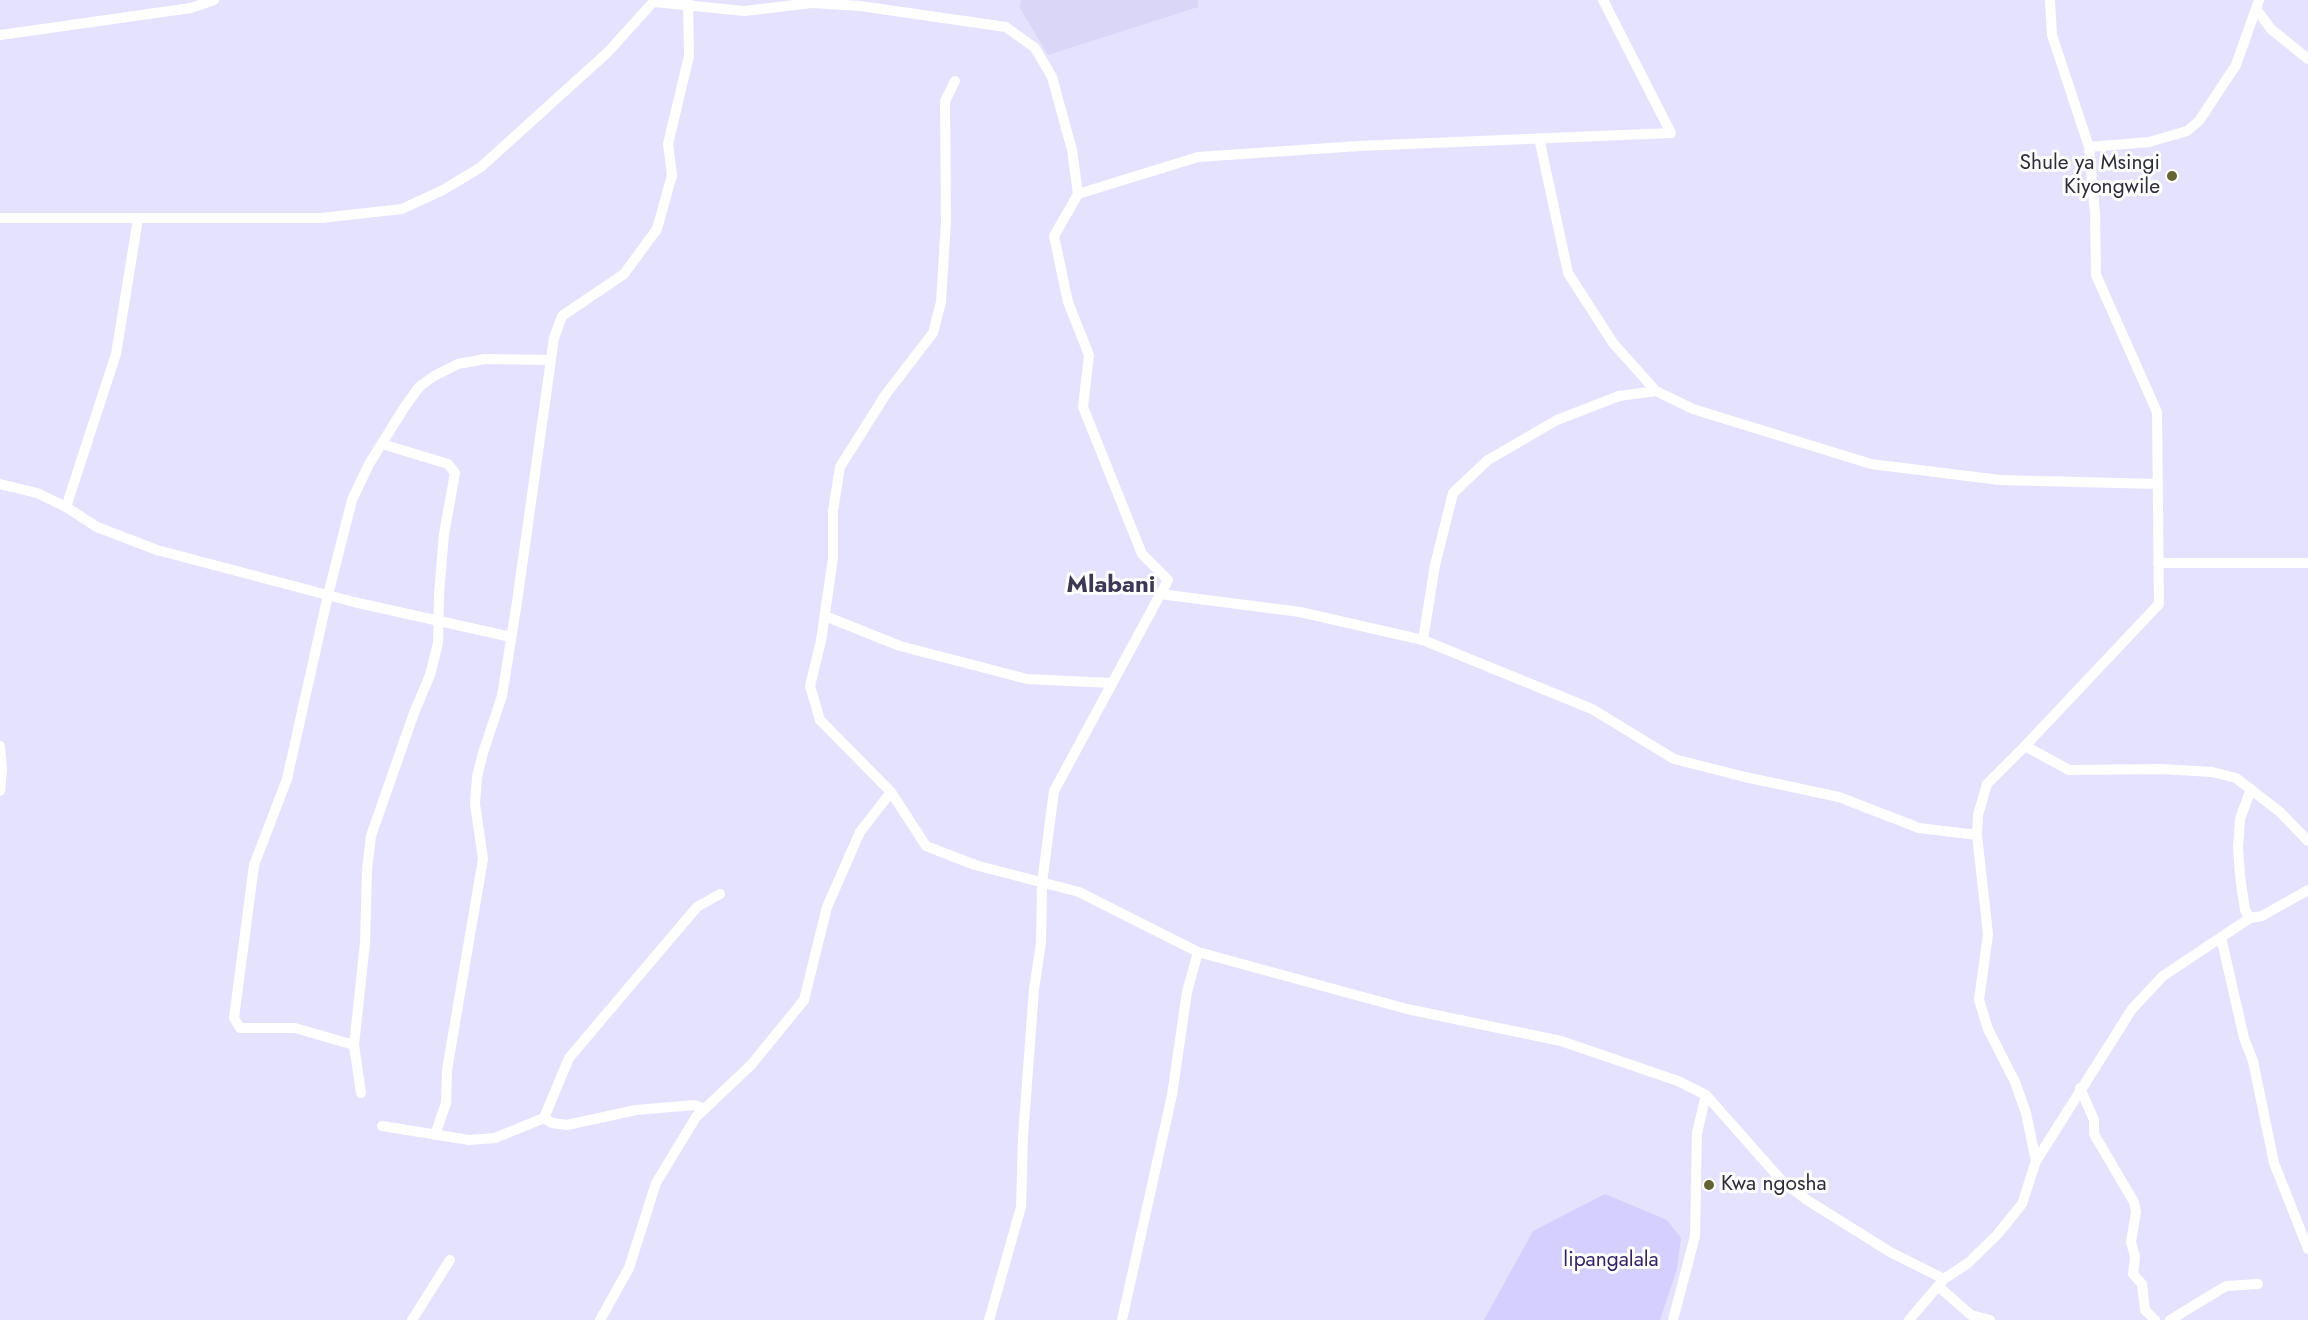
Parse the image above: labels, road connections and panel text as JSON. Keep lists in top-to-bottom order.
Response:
{
  "districts": ["Mlabani"],
  "parks": ["lipangalala"],
  "places": ["Shule ya Msingi Kiyongwile", "Kwa ngosha"]
}
